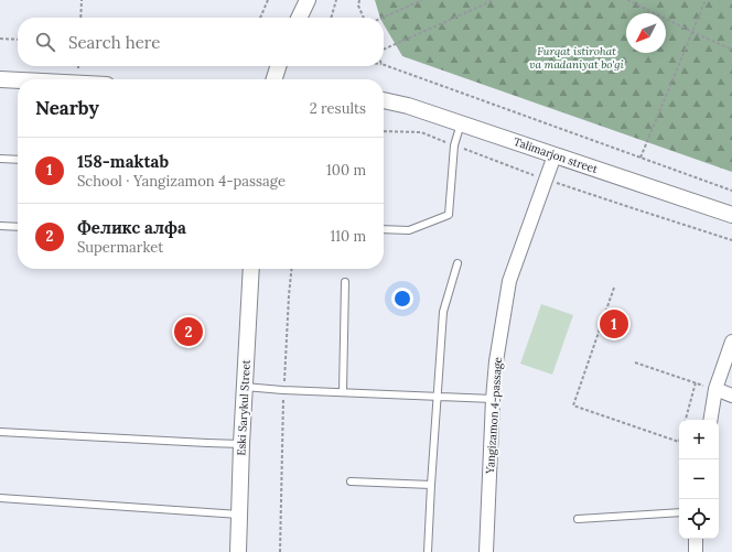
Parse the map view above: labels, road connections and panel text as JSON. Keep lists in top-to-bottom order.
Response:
{
  "streets": {
    "street": ["Talimarjon street", "Eski Sarykul Street", "Yangizamon 4-passage"]
  },
  "crossings": [
    ["Talimarjon street", "Yangizamon 4-passage"]
  ],
  "parks": ["Furqat istirohat va madaniyat bo'gi"],
  "north": "bottom left",
  "page": {
    "search": "Search here",
    "heading": ["Nearby", "2 results"],
    "list": [
      {
        "mark": "1",
        "name": "158-maktab",
        "note": "School · Yangizamon 4-passage",
        "value": "100 m"
      },
      {
        "mark": "2",
        "name": "Феликс алфа",
        "note": "Supermarket",
        "value": "110 m"
      }
    ],
    "pins": ["1", "2"],
    "map_buttons": ["+", "−"]
  }
}
